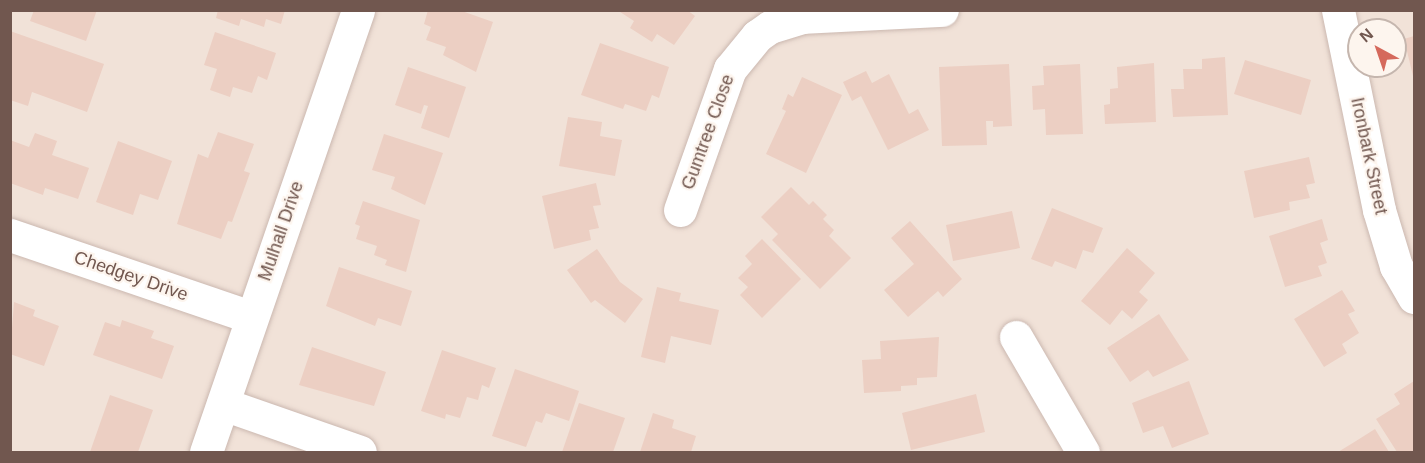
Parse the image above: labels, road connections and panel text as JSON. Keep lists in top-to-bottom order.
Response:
{
  "streets": {
    "street": [
      "Gumtree Close",
      "Ironbark Street",
      "Mulhall Drive",
      "Chedgey Drive"
    ]
  },
  "crossings": [
    ["Mulhall Drive", "Chedgey Drive"]
  ],
  "north": "top left"
}
